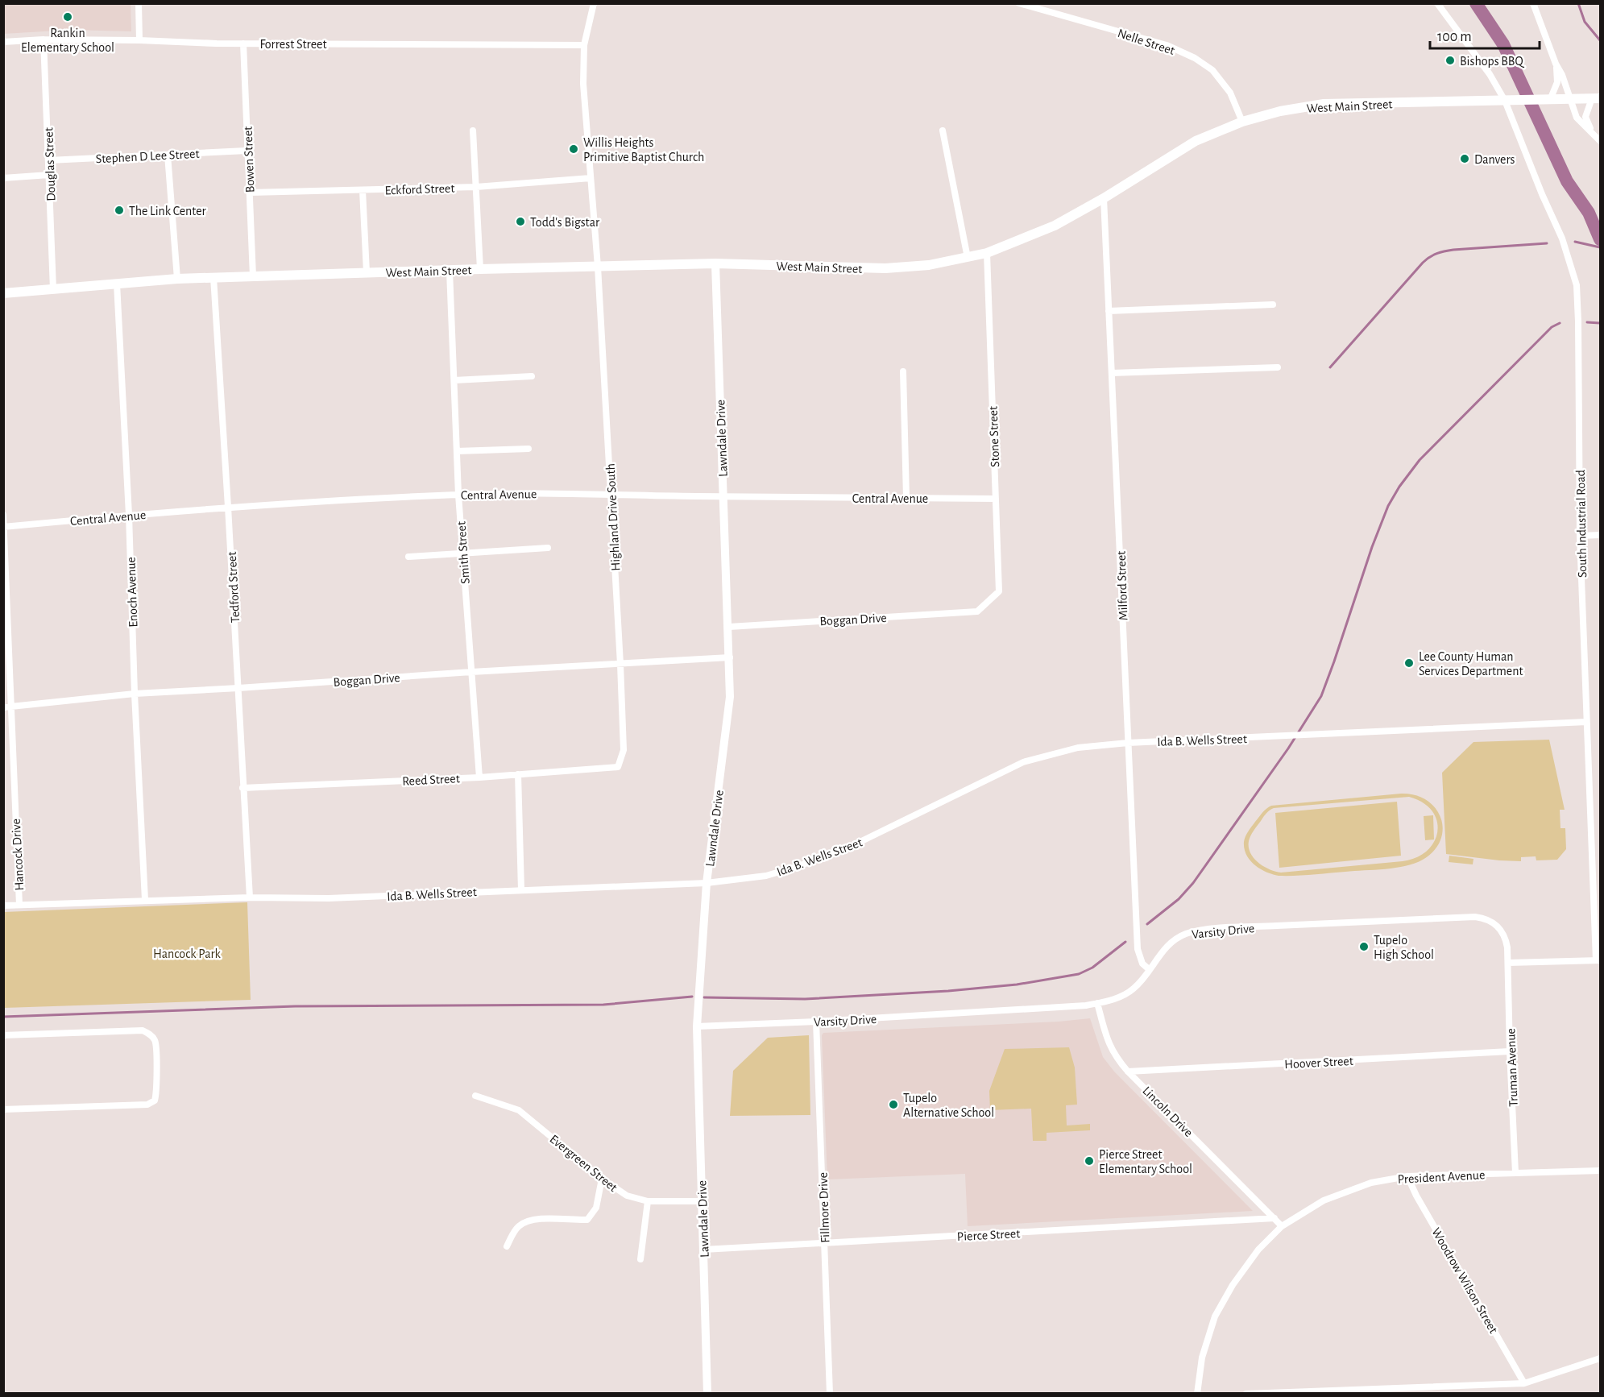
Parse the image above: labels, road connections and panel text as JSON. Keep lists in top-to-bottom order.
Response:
{
  "streets": {
    "main road": ["West Main Street"],
    "street": [
      "Nelle Street",
      "Forrest Street",
      "Stephen D Lee Street",
      "Bowen Street",
      "Douglas Street",
      "Eckford Street",
      "Stone Street",
      "Lawndale Drive",
      "Central Avenue",
      "Highland Drive South",
      "South Industrial Road",
      "Smith Street",
      "Milford Street",
      "Tedford Street",
      "Enoch Avenue",
      "Boggan Drive",
      "Ida B. Wells Street",
      "Reed Street",
      "Hancock Drive",
      "Varsity Drive",
      "Hoover Street",
      "Truman Avenue",
      "Lincoln Drive",
      "Evergreen Street",
      "President Avenue",
      "Fillmore Drive",
      "Pierce Street",
      "Woodrow Wilson Street"
    ]
  },
  "crossings": [
    ["Nelle Street", "West Main Street"],
    ["Forrest Street", "Bowen Street"],
    ["Forrest Street", "Douglas Street"],
    ["Forrest Street", "Highland Drive South"],
    ["West Main Street", "Bowen Street"],
    ["West Main Street", "Douglas Street"],
    ["West Main Street", "Stone Street"],
    ["West Main Street", "Lawndale Drive"],
    ["West Main Street", "Highland Drive South"],
    ["West Main Street", "South Industrial Road"],
    ["West Main Street", "Smith Street"],
    ["West Main Street", "Milford Street"],
    ["West Main Street", "Tedford Street"],
    ["West Main Street", "Enoch Avenue"],
    ["Stephen D Lee Street", "Bowen Street"],
    ["Stephen D Lee Street", "Douglas Street"],
    ["Bowen Street", "Eckford Street"],
    ["Eckford Street", "Highland Drive South"],
    ["Stone Street", "Central Avenue"],
    ["Stone Street", "Boggan Drive"],
    ["Lawndale Drive", "Central Avenue"],
    ["Lawndale Drive", "Boggan Drive"],
    ["Lawndale Drive", "Ida B. Wells Street"],
    ["Lawndale Drive", "Varsity Drive"],
    ["Lawndale Drive", "Evergreen Street"],
    ["Lawndale Drive", "Pierce Street"],
    ["Central Avenue", "Highland Drive South"],
    ["Central Avenue", "Smith Street"],
    ["Central Avenue", "Tedford Street"],
    ["Central Avenue", "Enoch Avenue"],
    ["Central Avenue", "Hancock Drive"],
    ["Highland Drive South", "Boggan Drive"],
    ["Highland Drive South", "Reed Street"],
    ["South Industrial Road", "Ida B. Wells Street"],
    ["Smith Street", "Boggan Drive"],
    ["Smith Street", "Reed Street"],
    ["Milford Street", "Ida B. Wells Street"],
    ["Milford Street", "Varsity Drive"],
    ["Tedford Street", "Boggan Drive"],
    ["Tedford Street", "Ida B. Wells Street"],
    ["Tedford Street", "Reed Street"],
    ["Enoch Avenue", "Boggan Drive"],
    ["Enoch Avenue", "Ida B. Wells Street"],
    ["Boggan Drive", "Hancock Drive"],
    ["Ida B. Wells Street", "Hancock Drive"],
    ["Varsity Drive", "Truman Avenue"],
    ["Varsity Drive", "Lincoln Drive"],
    ["Varsity Drive", "Fillmore Drive"],
    ["Hoover Street", "Truman Avenue"],
    ["Hoover Street", "Lincoln Drive"],
    ["Truman Avenue", "President Avenue"],
    ["Lincoln Drive", "President Avenue"],
    ["Lincoln Drive", "Pierce Street"],
    ["President Avenue", "Woodrow Wilson Street"],
    ["Fillmore Drive", "Pierce Street"]
  ],
  "parks": ["Hancock Park"],
  "places": [
    "Rankin Elementary School",
    "Bishops BBQ",
    "Willis Heights Primitive Baptist Church",
    "Danvers",
    "The Link Center",
    "Todd's Bigstar",
    "Lee County Human Services Department",
    "Tupelo High School",
    "Tupelo Alternative School",
    "Pierce Street Elementary School"
  ],
  "scale_bar": "100 m"
}
